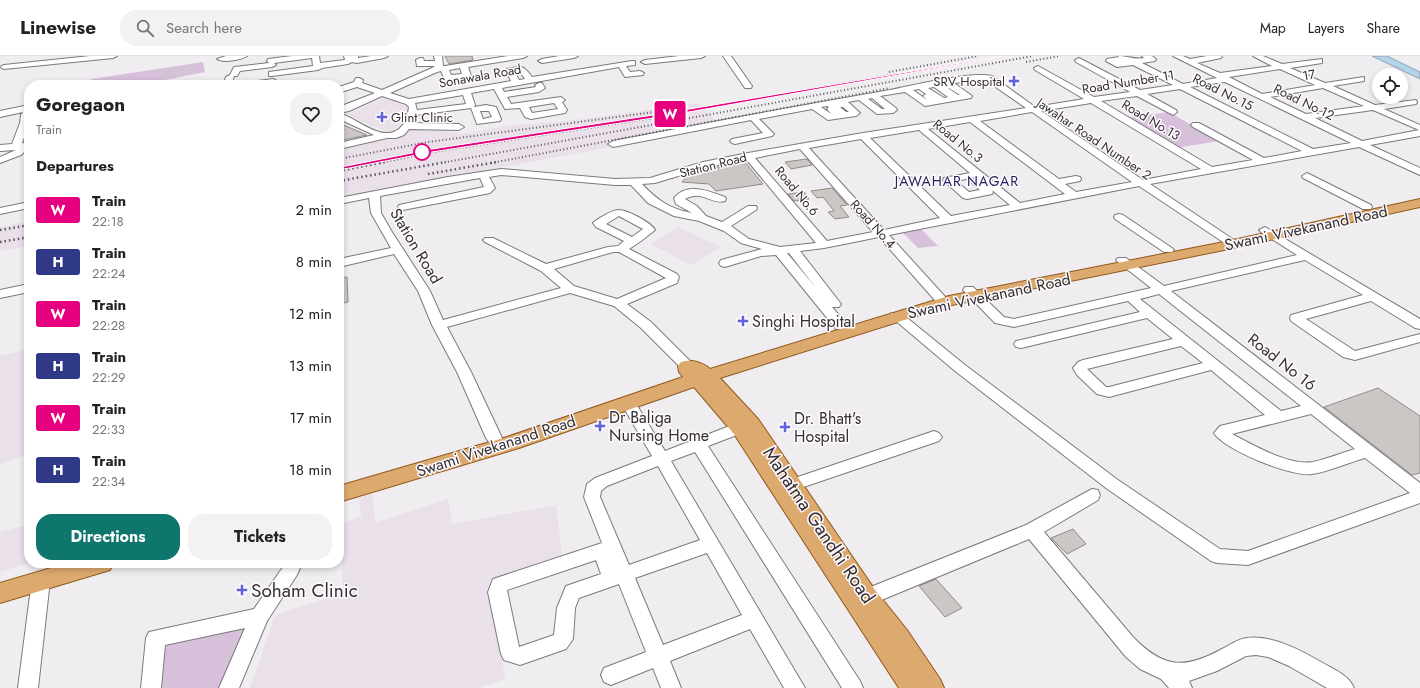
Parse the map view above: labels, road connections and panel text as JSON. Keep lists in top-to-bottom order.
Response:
{
  "streets": {
    "main road": ["Swami Vivekanand Road", "Mahatma Gandhi Road"],
    "street": [
      "17",
      "Sonawala Road",
      "Road Number 11",
      "Road No.15",
      "Road No.12",
      "Road No.13",
      "Jawahar Road Number 2",
      "Road No.3",
      "Station Road",
      "Road No.6",
      "Road No.4",
      "Road No 16"
    ]
  },
  "crossings": [
    ["17", "Road No.12"],
    ["Road Number 11", "Road No.15"],
    ["Road Number 11", "Road No.12"],
    ["Road Number 11", "Road No.13"],
    ["Road Number 11", "Jawahar Road Number 2"],
    ["Road Number 11", "Road No.3"],
    ["Road Number 11", "Station Road"],
    ["Jawahar Road Number 2", "Swami Vivekanand Road"],
    ["Road No.3", "Station Road"],
    ["Station Road", "Road No.6"],
    ["Station Road", "Road No.4"],
    ["Station Road", "Swami Vivekanand Road"],
    ["Road No.4", "Swami Vivekanand Road"],
    ["Swami Vivekanand Road", "Road No 16"],
    ["Swami Vivekanand Road", "Mahatma Gandhi Road"]
  ],
  "districts": ["JAWAHAR NAGAR"],
  "places": {
    "health": [
      "SRV Hospital",
      "Glint Clinic",
      "Singhi Hospital",
      "Dr Baliga Nursing Home",
      "Dr. Bhatt's Hospital",
      "Soham Clinic"
    ]
  },
  "page": {
    "header": "Linewise",
    "search": "Search here",
    "nav": ["Map", "Layers", "Share"],
    "on_map": "W",
    "heading": [
      ["Goregaon", "Train"],
      "Departures"
    ],
    "list": [
      {
        "mark": "W",
        "name": "Train",
        "note": "22:18",
        "value": "2 min"
      },
      {
        "mark": "H",
        "name": "Train",
        "note": "22:24",
        "value": "8 min"
      },
      {
        "mark": "W",
        "name": "Train",
        "note": "22:28",
        "value": "12 min"
      },
      {
        "mark": "H",
        "name": "Train",
        "note": "22:29",
        "value": "13 min"
      },
      {
        "mark": "W",
        "name": "Train",
        "note": "22:33",
        "value": "17 min"
      },
      {
        "mark": "H",
        "name": "Train",
        "note": "22:34",
        "value": "18 min"
      }
    ],
    "buttons": ["Directions", "Tickets"]
  }
}
